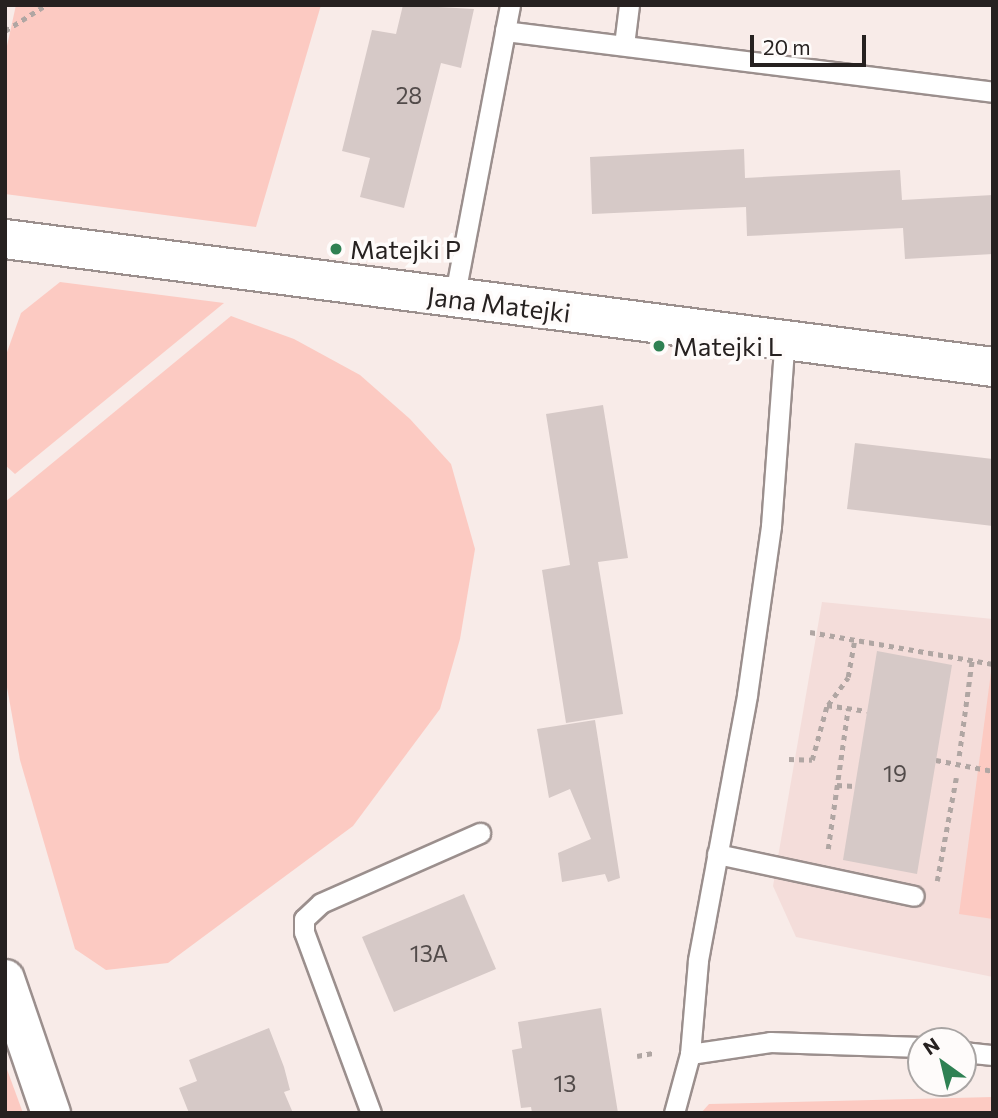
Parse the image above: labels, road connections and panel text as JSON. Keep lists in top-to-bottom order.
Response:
{
  "streets": {
    "street": ["Jana Matejki"]
  },
  "places": ["Matejki P", "Matejki L"],
  "house_numbers": [
    "28",
    "19",
    "13A",
    "13"
  ],
  "scale_bar": "20 m",
  "north": "top left"
}
